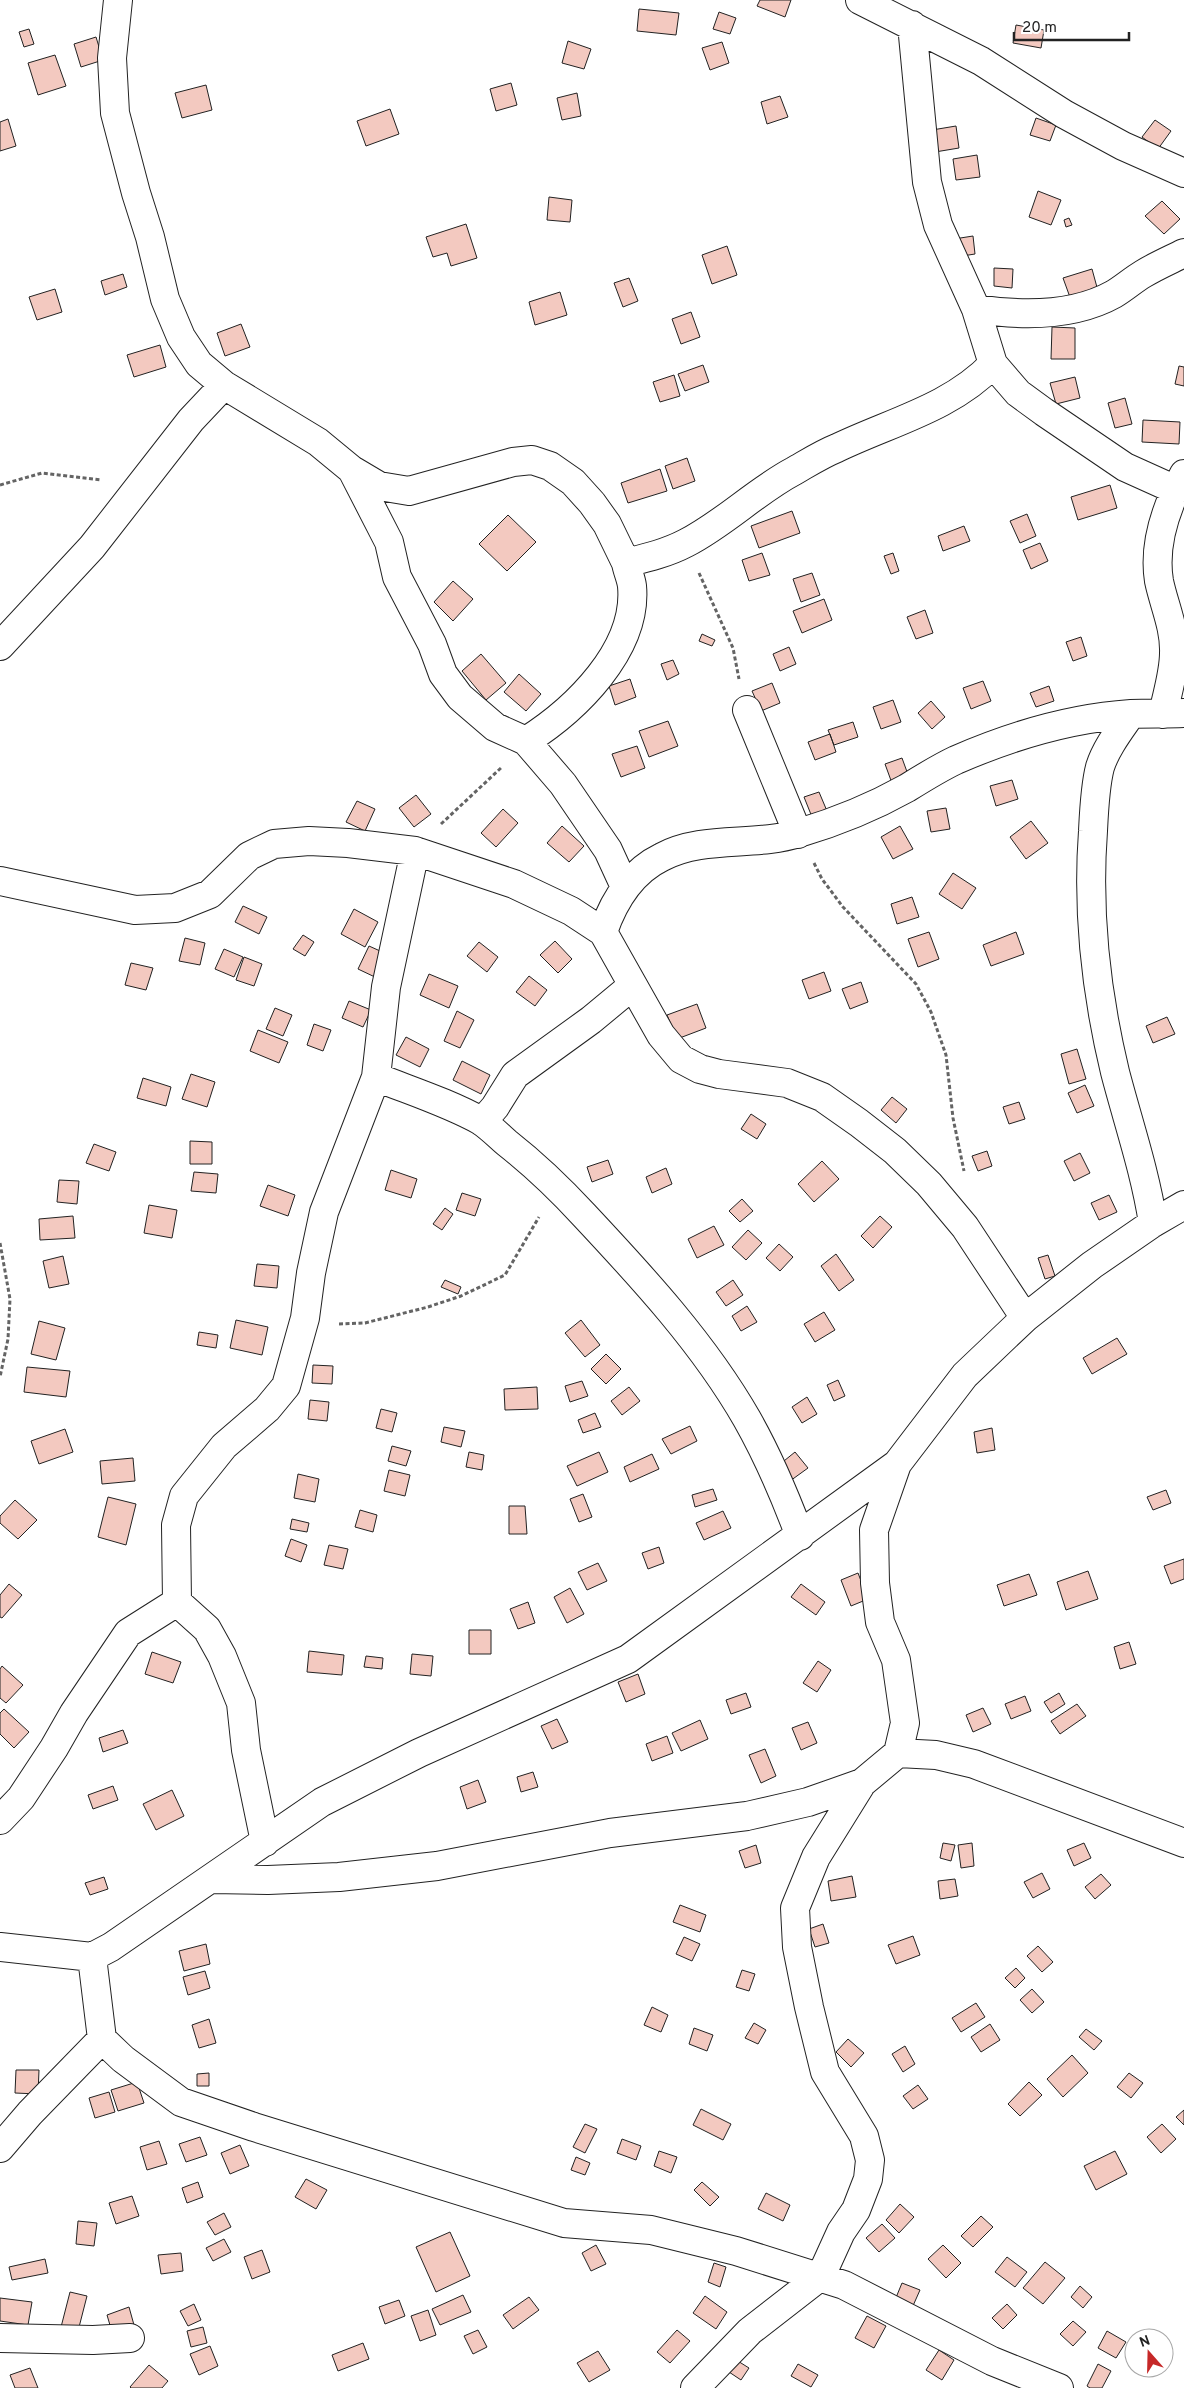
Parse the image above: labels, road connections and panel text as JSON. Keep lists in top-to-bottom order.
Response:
{
  "scale_bar": "20 m",
  "north": "top"
}
